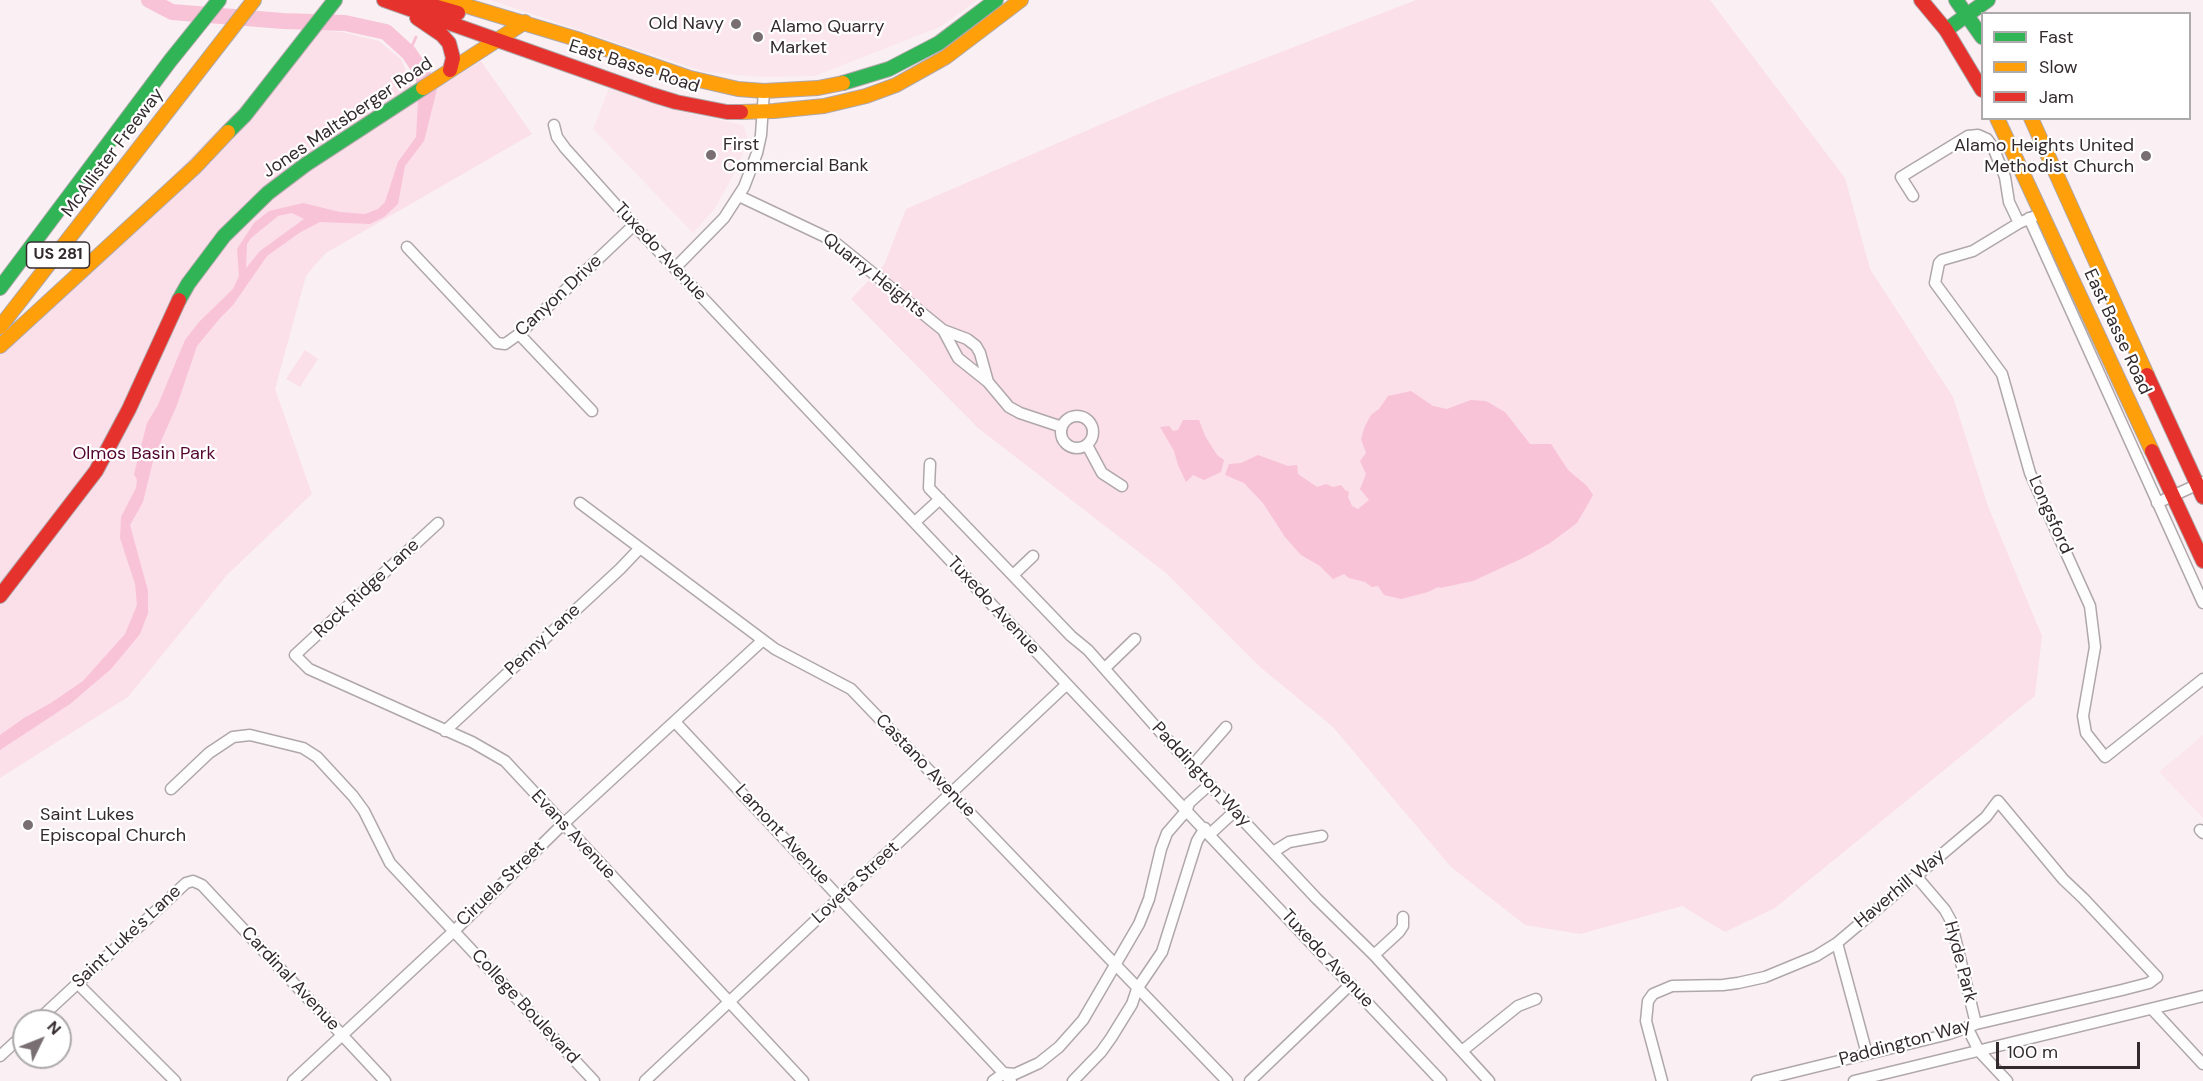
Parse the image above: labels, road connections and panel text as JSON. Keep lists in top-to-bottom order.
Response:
{
  "streets": {
    "main road": [
      "East Basse Road",
      "Jones Maltsberger Road",
      "McAllister Freeway",
      "US 281"
    ],
    "street": [
      "Tuxedo Avenue",
      "Quarry Heights",
      "Canyon Drive",
      "Longsford",
      "Rock Ridge Lane",
      "Penny Lane",
      "Castano Avenue",
      "Paddington Way",
      "Evans Avenue",
      "Lamont Avenue",
      "Loveta Street",
      "Ciruela Street",
      "Haverhill Way",
      "Saint Luke's Lane",
      "Hyde Park",
      "Cardinal Avenue",
      "College Boulevard"
    ]
  },
  "crossings": [
    ["East Basse Road", "Jones Maltsberger Road"],
    ["East Basse Road", "Longsford"],
    ["Tuxedo Avenue", "Canyon Drive"],
    ["Tuxedo Avenue", "Loveta Street"],
    ["Rock Ridge Lane", "Evans Avenue"],
    ["Penny Lane", "Castano Avenue"],
    ["Penny Lane", "Evans Avenue"],
    ["Castano Avenue", "Loveta Street"],
    ["Castano Avenue", "Ciruela Street"],
    ["Paddington Way", "Haverhill Way"],
    ["Paddington Way", "Hyde Park"],
    ["Evans Avenue", "Loveta Street"],
    ["Evans Avenue", "Ciruela Street"],
    ["Lamont Avenue", "Loveta Street"],
    ["Lamont Avenue", "Ciruela Street"],
    ["Ciruela Street", "Cardinal Avenue"],
    ["Ciruela Street", "College Boulevard"],
    ["Haverhill Way", "Hyde Park"],
    ["Saint Luke's Lane", "Cardinal Avenue"]
  ],
  "parks": ["Olmos Basin Park"],
  "places": [
    "Old Navy",
    "Alamo Quarry Market",
    "First Commercial Bank",
    "Alamo Heights United Methodist Church",
    "Saint Lukes Episcopal Church"
  ],
  "legend": ["Fast", "Slow", "Jam"],
  "scale_bar": "100 m",
  "north": "top right"
}
